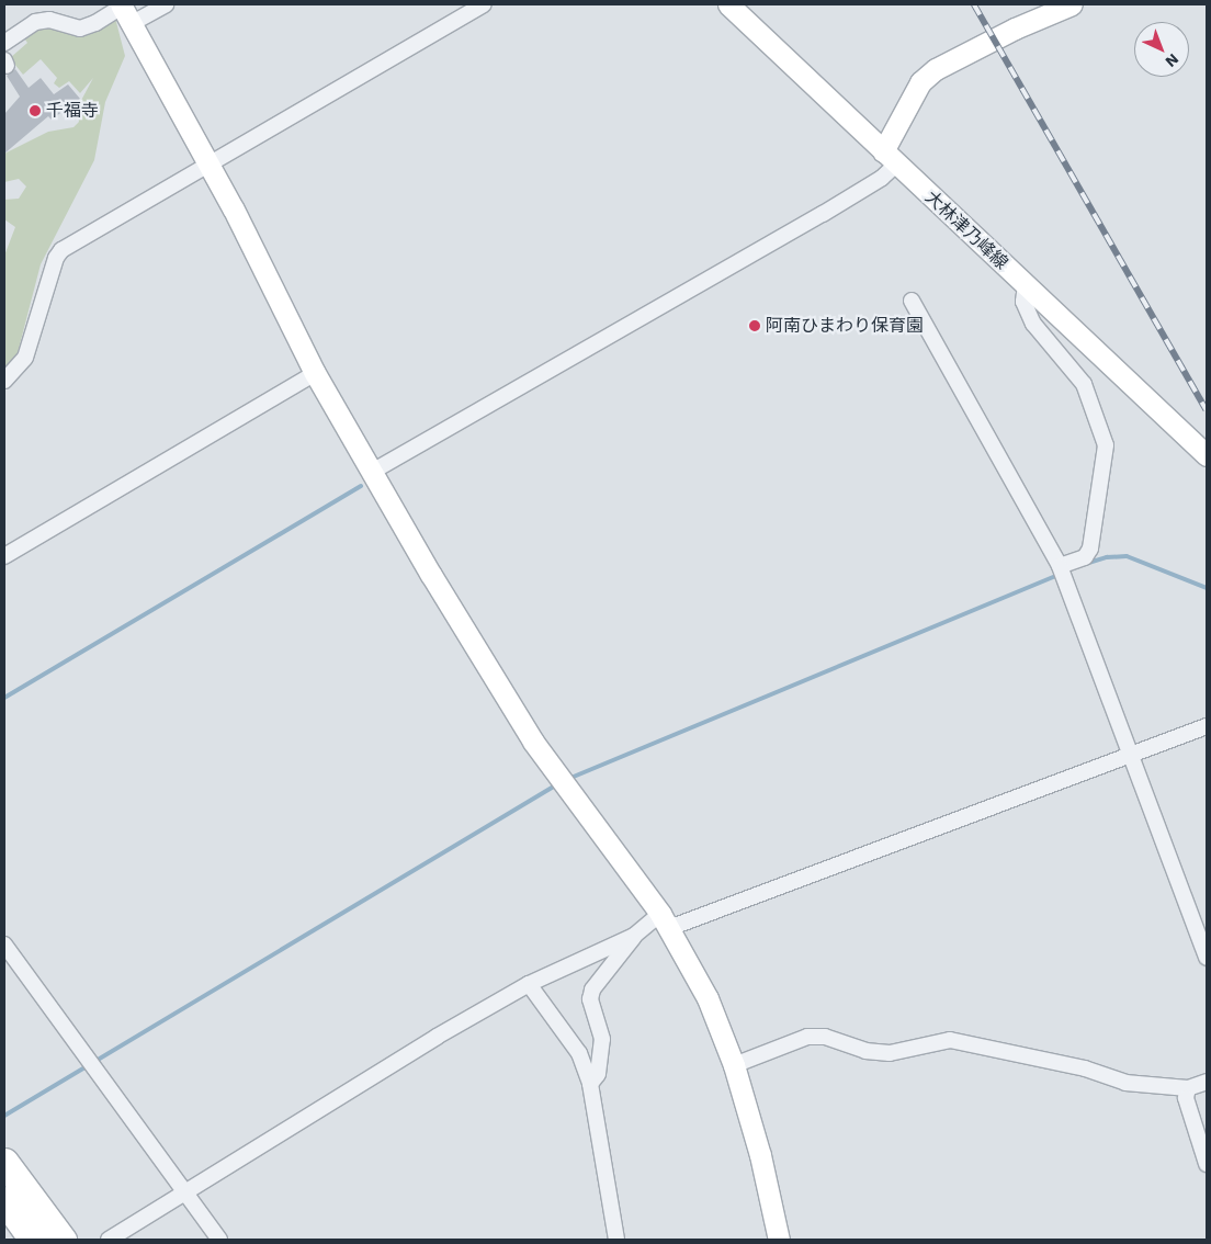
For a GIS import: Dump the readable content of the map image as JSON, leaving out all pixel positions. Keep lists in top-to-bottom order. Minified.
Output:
{"streets":{"street":["大林津乃峰線"]},"places":["千福寺","阿南ひまわり保育園"],"north":"bottom right"}
